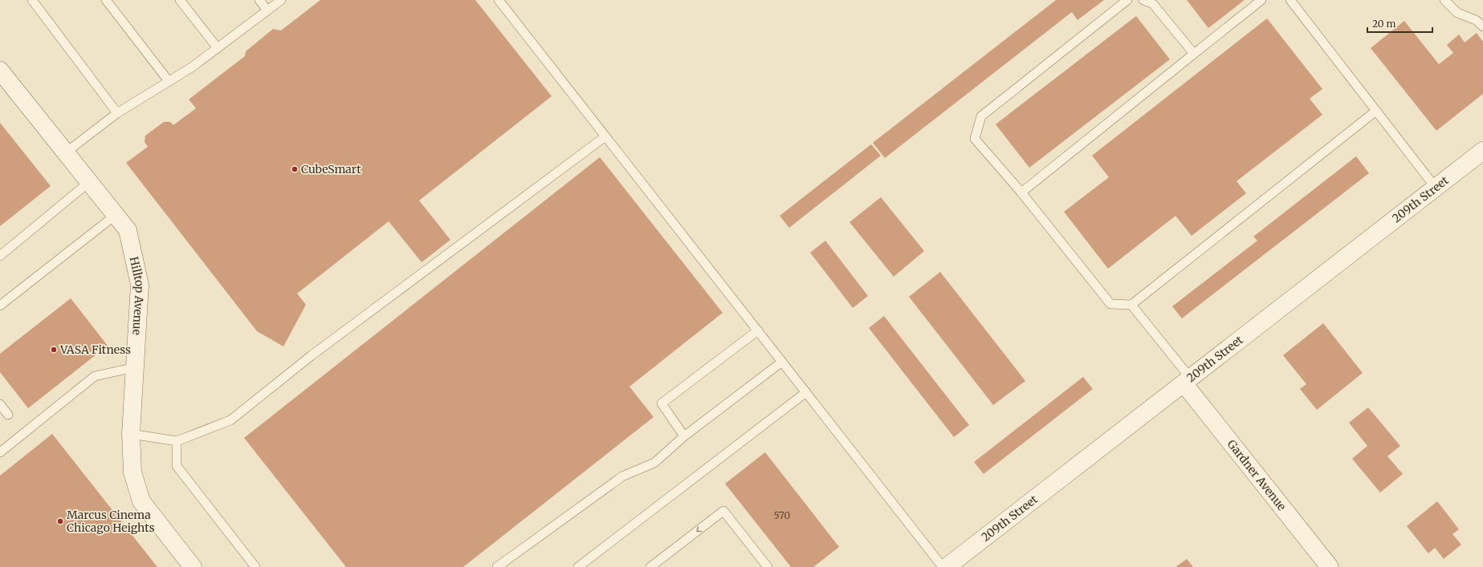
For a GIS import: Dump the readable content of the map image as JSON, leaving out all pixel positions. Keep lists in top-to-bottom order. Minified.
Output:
{"streets":{"street":["209th Street","Hilltop Avenue","Gardner Avenue"]},"crossings":[["209th Street","Gardner Avenue"]],"places":["CubeSmart","VASA Fitness","Marcus Cinema Chicago Heights"],"house_numbers":["570"],"scale_bar":"20 m"}
